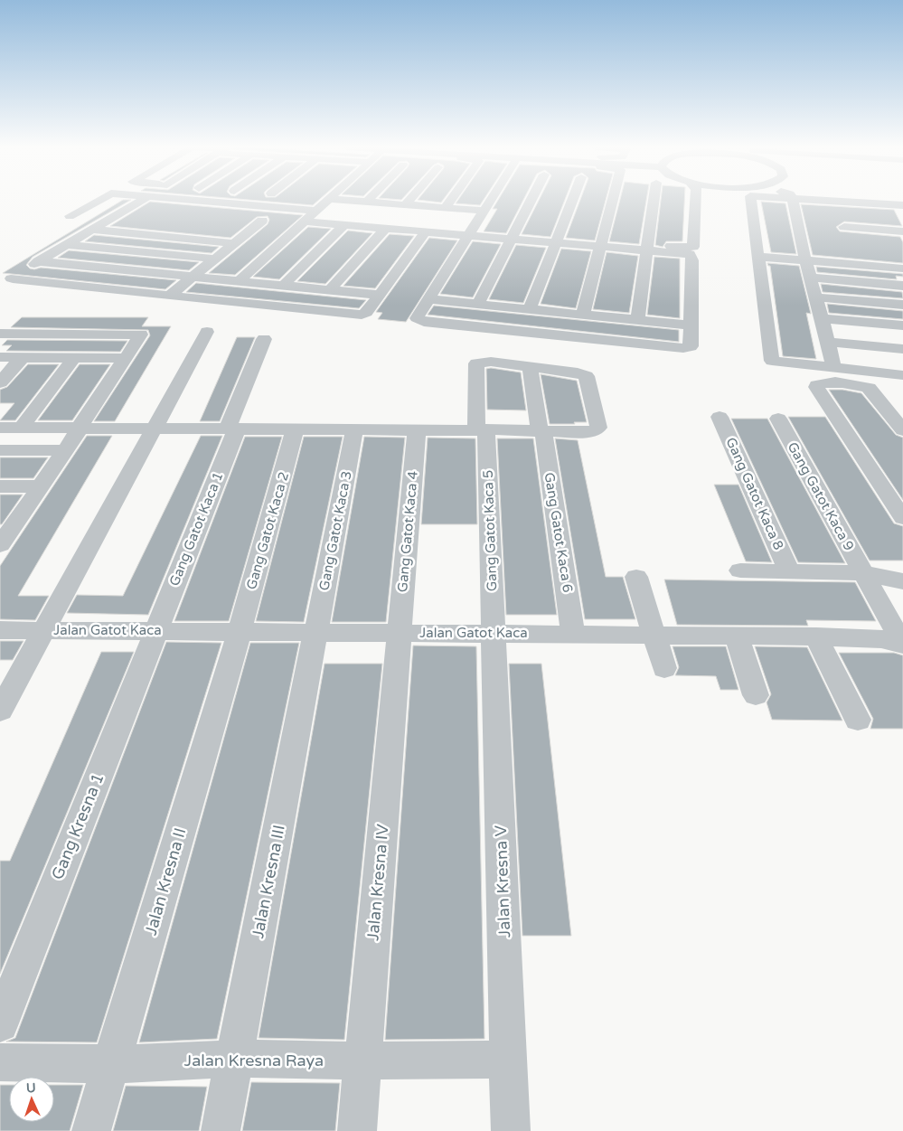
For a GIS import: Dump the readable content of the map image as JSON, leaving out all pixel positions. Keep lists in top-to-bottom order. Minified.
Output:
{"streets":{"street":["Gang Gatot Kaca 8","Gang Gatot Kaca 9","Gang Gatot Kaca 1","Gang Gatot Kaca 2","Gang Gatot Kaca 3","Gang Gatot Kaca 5","Gang Gatot Kaca 4","Gang Gatot Kaca 6","Jalan Gatot Kaca","Gang Kresna 1","Jalan Kresna II","Jalan Kresna III","Jalan Kresna V","Jalan Kresna IV","Jalan Kresna Raya"]},"crossings":[["Gang Gatot Kaca 9","Jalan Gatot Kaca"],["Gang Gatot Kaca 1","Jalan Gatot Kaca"],["Gang Gatot Kaca 1","Gang Kresna 1"],["Gang Gatot Kaca 2","Jalan Gatot Kaca"],["Gang Gatot Kaca 2","Jalan Kresna II"],["Gang Gatot Kaca 3","Jalan Gatot Kaca"],["Gang Gatot Kaca 3","Jalan Kresna III"],["Gang Gatot Kaca 5","Gang Gatot Kaca 6"],["Gang Gatot Kaca 5","Jalan Gatot Kaca"],["Gang Gatot Kaca 5","Jalan Kresna V"],["Gang Gatot Kaca 4","Jalan Gatot Kaca"],["Gang Gatot Kaca 4","Jalan Kresna IV"],["Gang Gatot Kaca 6","Jalan Gatot Kaca"],["Jalan Gatot Kaca","Gang Kresna 1"],["Jalan Gatot Kaca","Jalan Kresna II"],["Jalan Gatot Kaca","Jalan Kresna III"],["Jalan Gatot Kaca","Jalan Kresna V"],["Jalan Gatot Kaca","Jalan Kresna IV"],["Jalan Kresna II","Jalan Kresna Raya"],["Jalan Kresna III","Jalan Kresna Raya"],["Jalan Kresna V","Jalan Kresna Raya"],["Jalan Kresna IV","Jalan Kresna Raya"]],"north":"top"}
